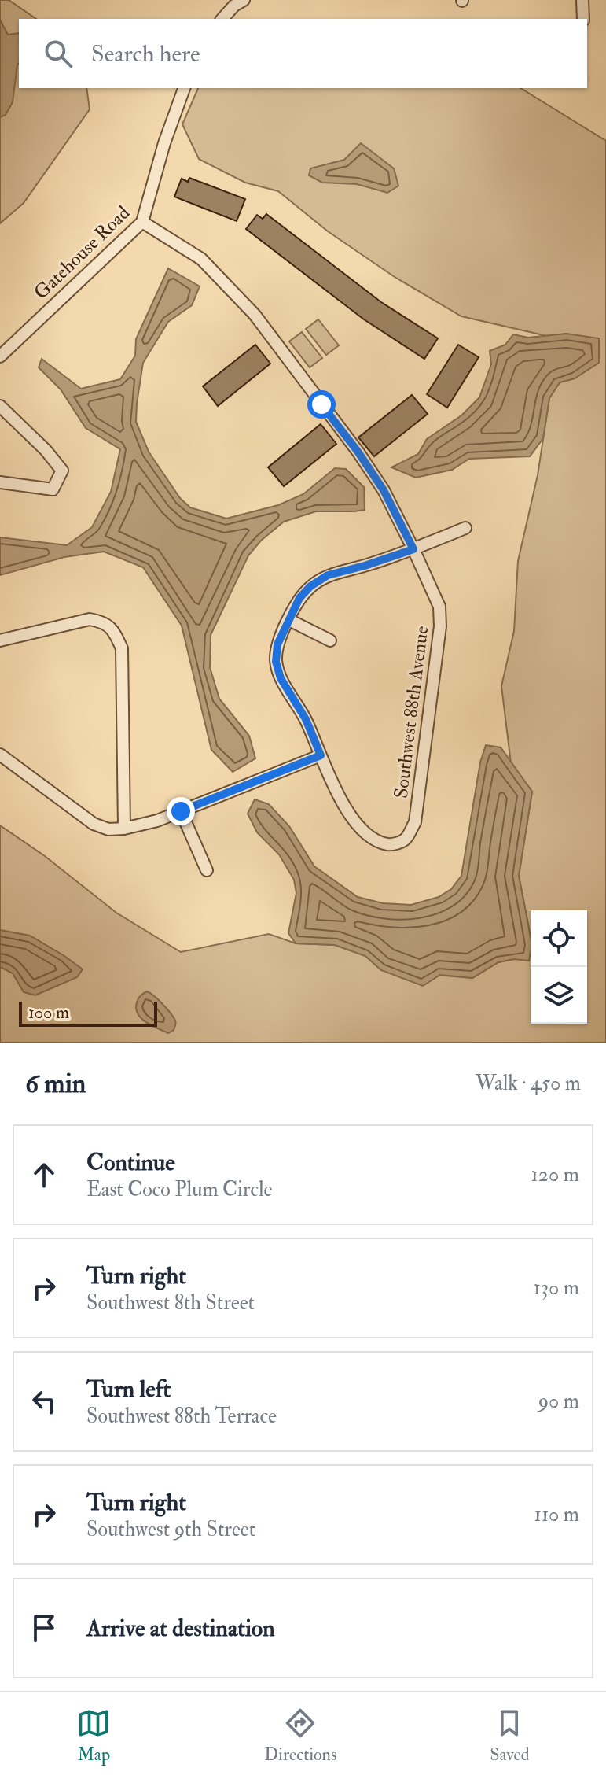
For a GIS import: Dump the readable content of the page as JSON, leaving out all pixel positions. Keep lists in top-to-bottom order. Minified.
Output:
{"streets":{"street":["Gatehouse Road","Southwest 88th Avenue"]},"crossings":[["Gatehouse Road","Southwest 88th Avenue"]],"scale_bar":"100 m","page":{"search":"Search here","scale":"100 m","heading":["6 min","Walk · 450 m"],"list":[["Continue","East Coco Plum Circle","120 m"],["Turn right","Southwest 8th Street","130 m"],["Turn left","Southwest 88th Terrace","90 m"],["Turn right","Southwest 9th Street","110 m"],"Arrive at destination"],"nav":["Map","Directions","Saved"]}}
